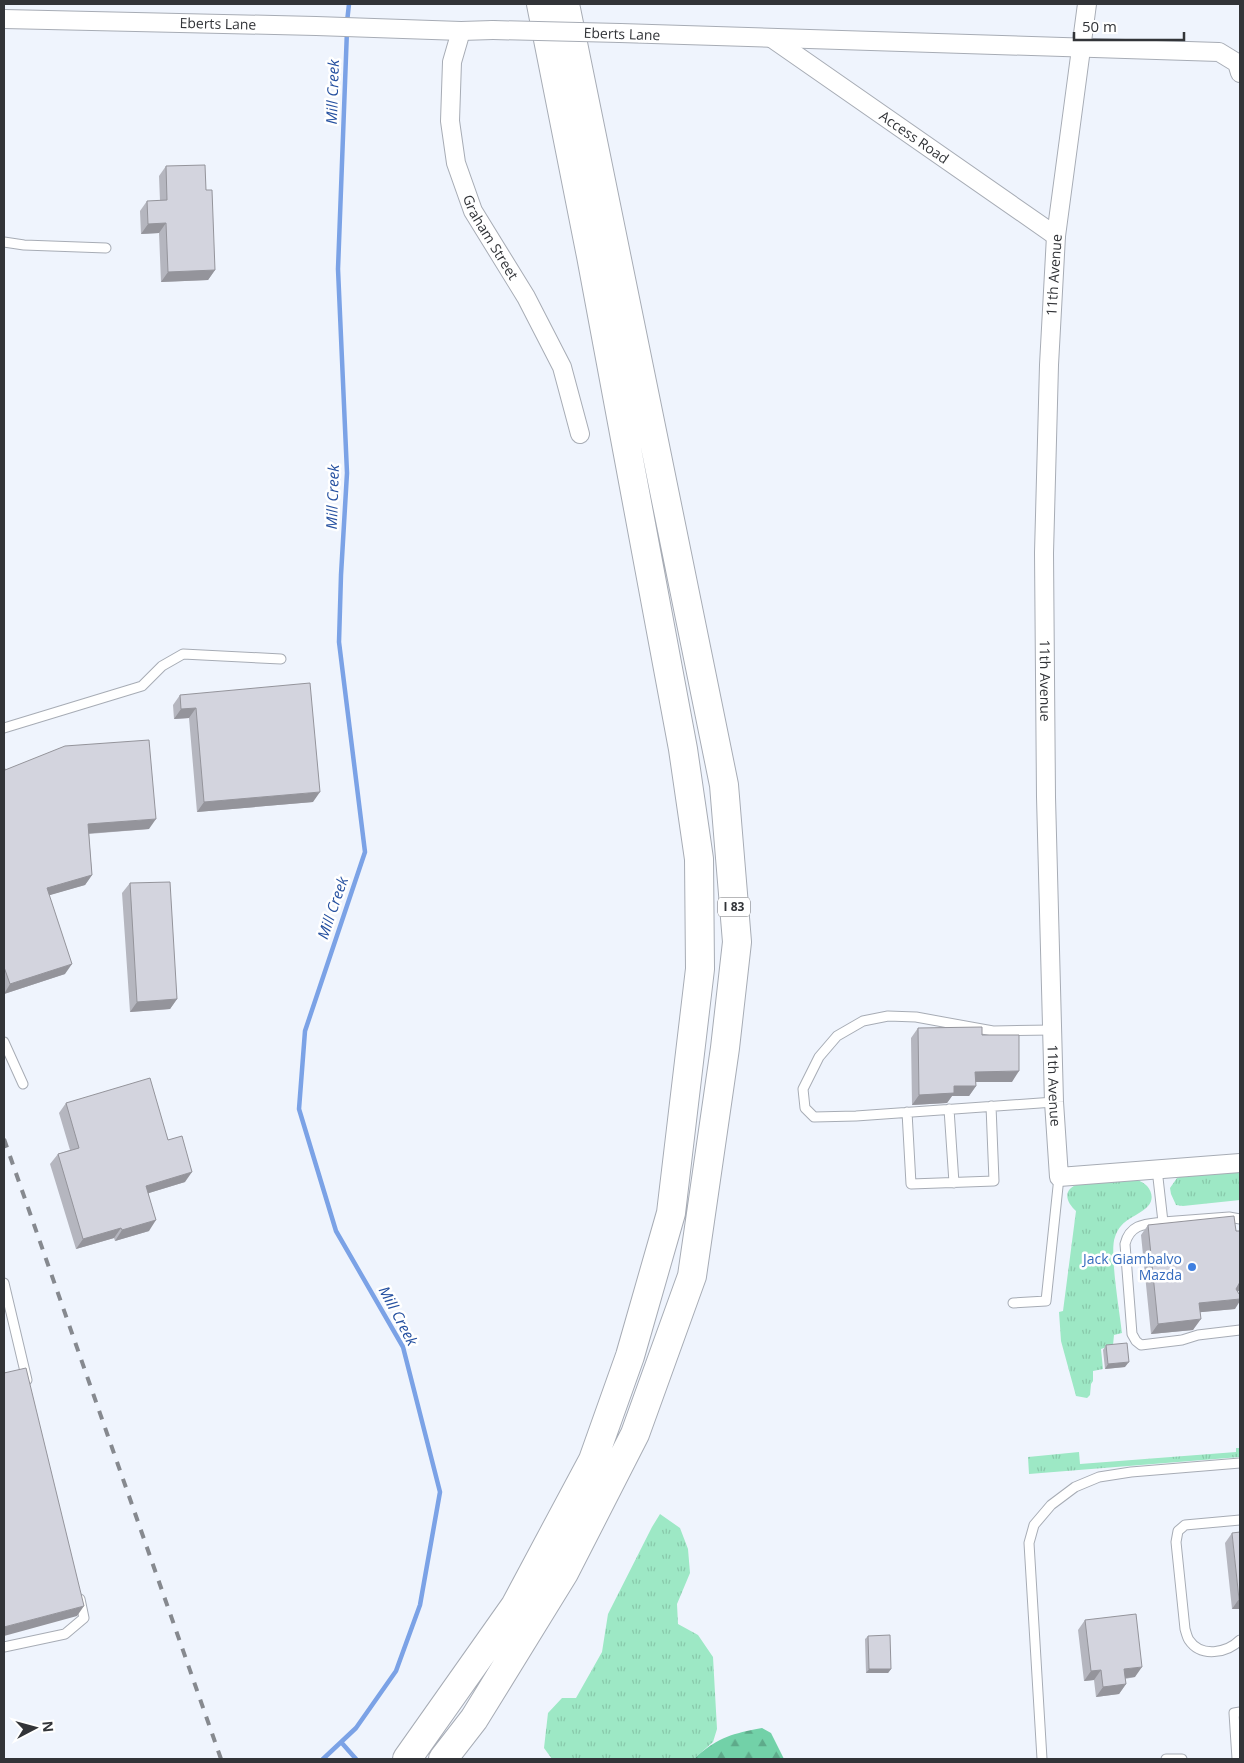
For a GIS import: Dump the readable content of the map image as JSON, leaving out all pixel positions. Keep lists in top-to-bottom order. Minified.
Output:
{"streets":{"highway":["I 83"],"street":["Eberts Lane","Access Road","Graham Street","11th Avenue"]},"crossings":[["Eberts Lane","Access Road"],["Eberts Lane","Graham Street"],["Eberts Lane","11th Avenue"],["Access Road","11th Avenue"]],"water":["Mill Creek"],"places":["Jack Giambalvo Mazda"],"scale_bar":"50 m","north":"right"}
